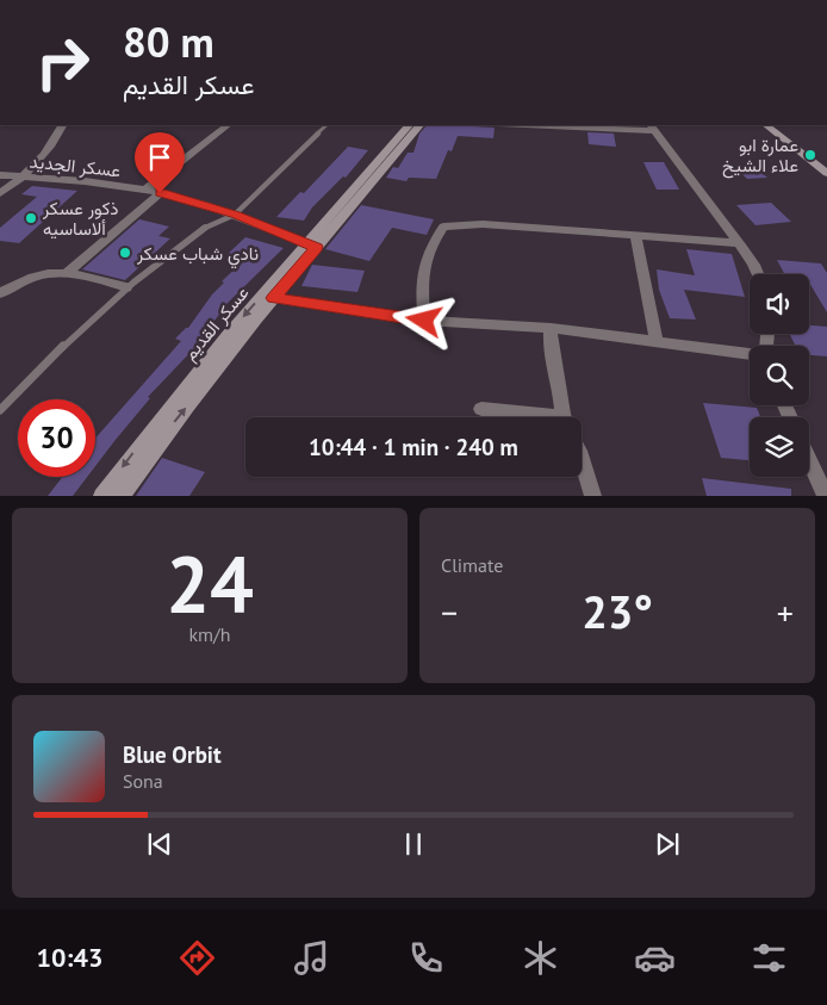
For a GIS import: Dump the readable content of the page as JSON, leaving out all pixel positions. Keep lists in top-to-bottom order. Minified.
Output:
{"streets":{"street":["عسكر الجديد","عسكر القديم"]},"crossings":[["عسكر الجديد","عسكر القديم"]],"places":["عمارة ابو علاء الشيخ","ذكور عسكر ألاساسيه","نادي شباب عسكر"],"page":{"turn":["80 m","عسكر القديم"],"limit":"30","trip":"10:44 · 1 min · 240 m","tile":[["24","km/h"],"Climate"],"heat":["−","23°","+"],"song":["Blue Orbit","Sona"],"tabs":"10:43"}}
